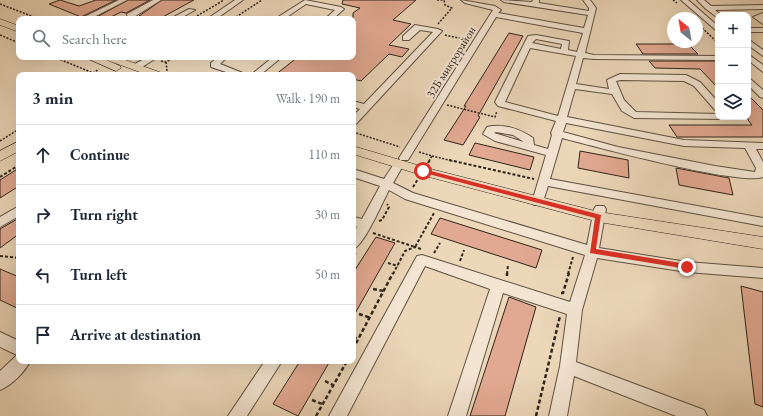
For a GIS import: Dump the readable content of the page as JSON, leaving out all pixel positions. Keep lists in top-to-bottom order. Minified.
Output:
{"streets":{"street":["32Б микрорайон"]},"north":"top left","page":{"map_buttons":["+","−"],"search":"Search here","heading":["3 min","Walk · 190 m"],"list":[["Continue","110 m"],["Turn right","30 m"],["Turn left","50 m"],"Arrive at destination"]}}
